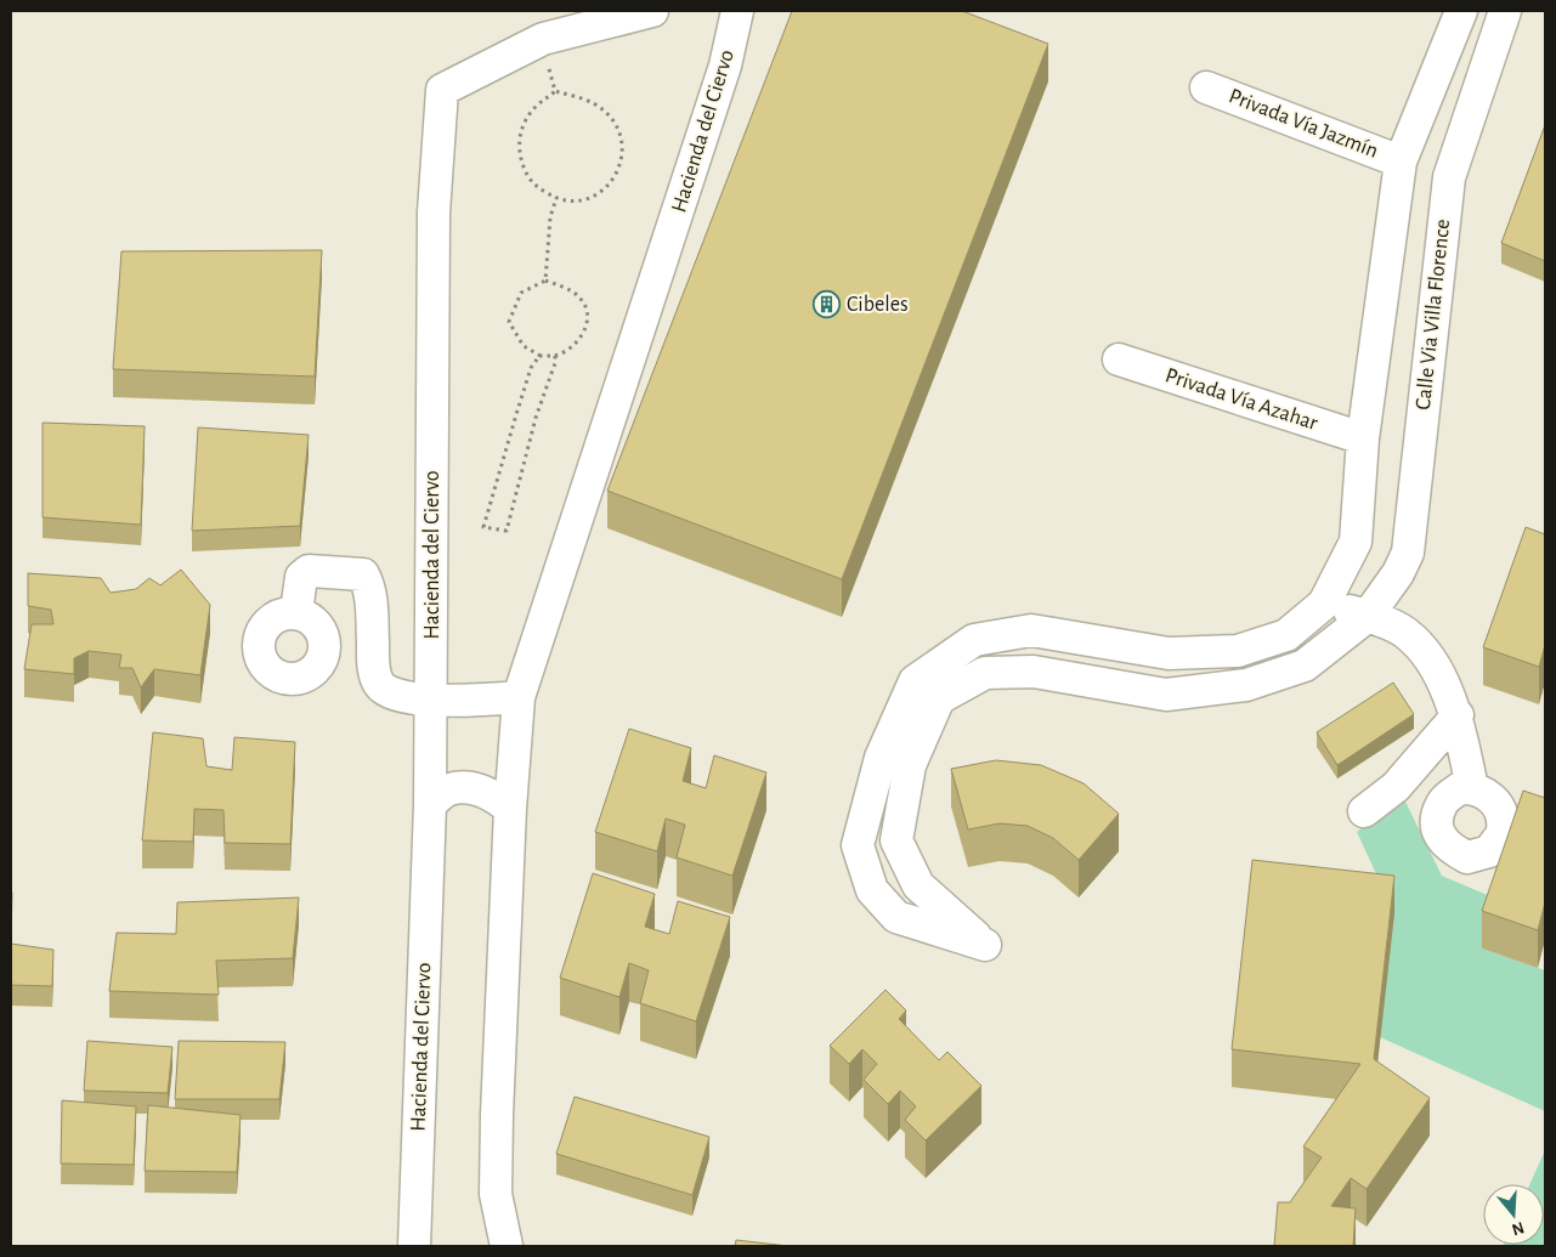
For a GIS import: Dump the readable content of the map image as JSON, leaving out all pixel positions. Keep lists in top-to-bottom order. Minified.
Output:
{"streets":{"street":["Privada Vía Jazmín","Hacienda del Ciervo","Calle Via Villa Florence","Privada Vía Azahar"]},"crossings":[["Privada Vía Jazmín","Calle Via Villa Florence"],["Calle Via Villa Florence","Privada Vía Azahar"]],"places":{"building":["Cibeles"]},"north":"bottom"}
